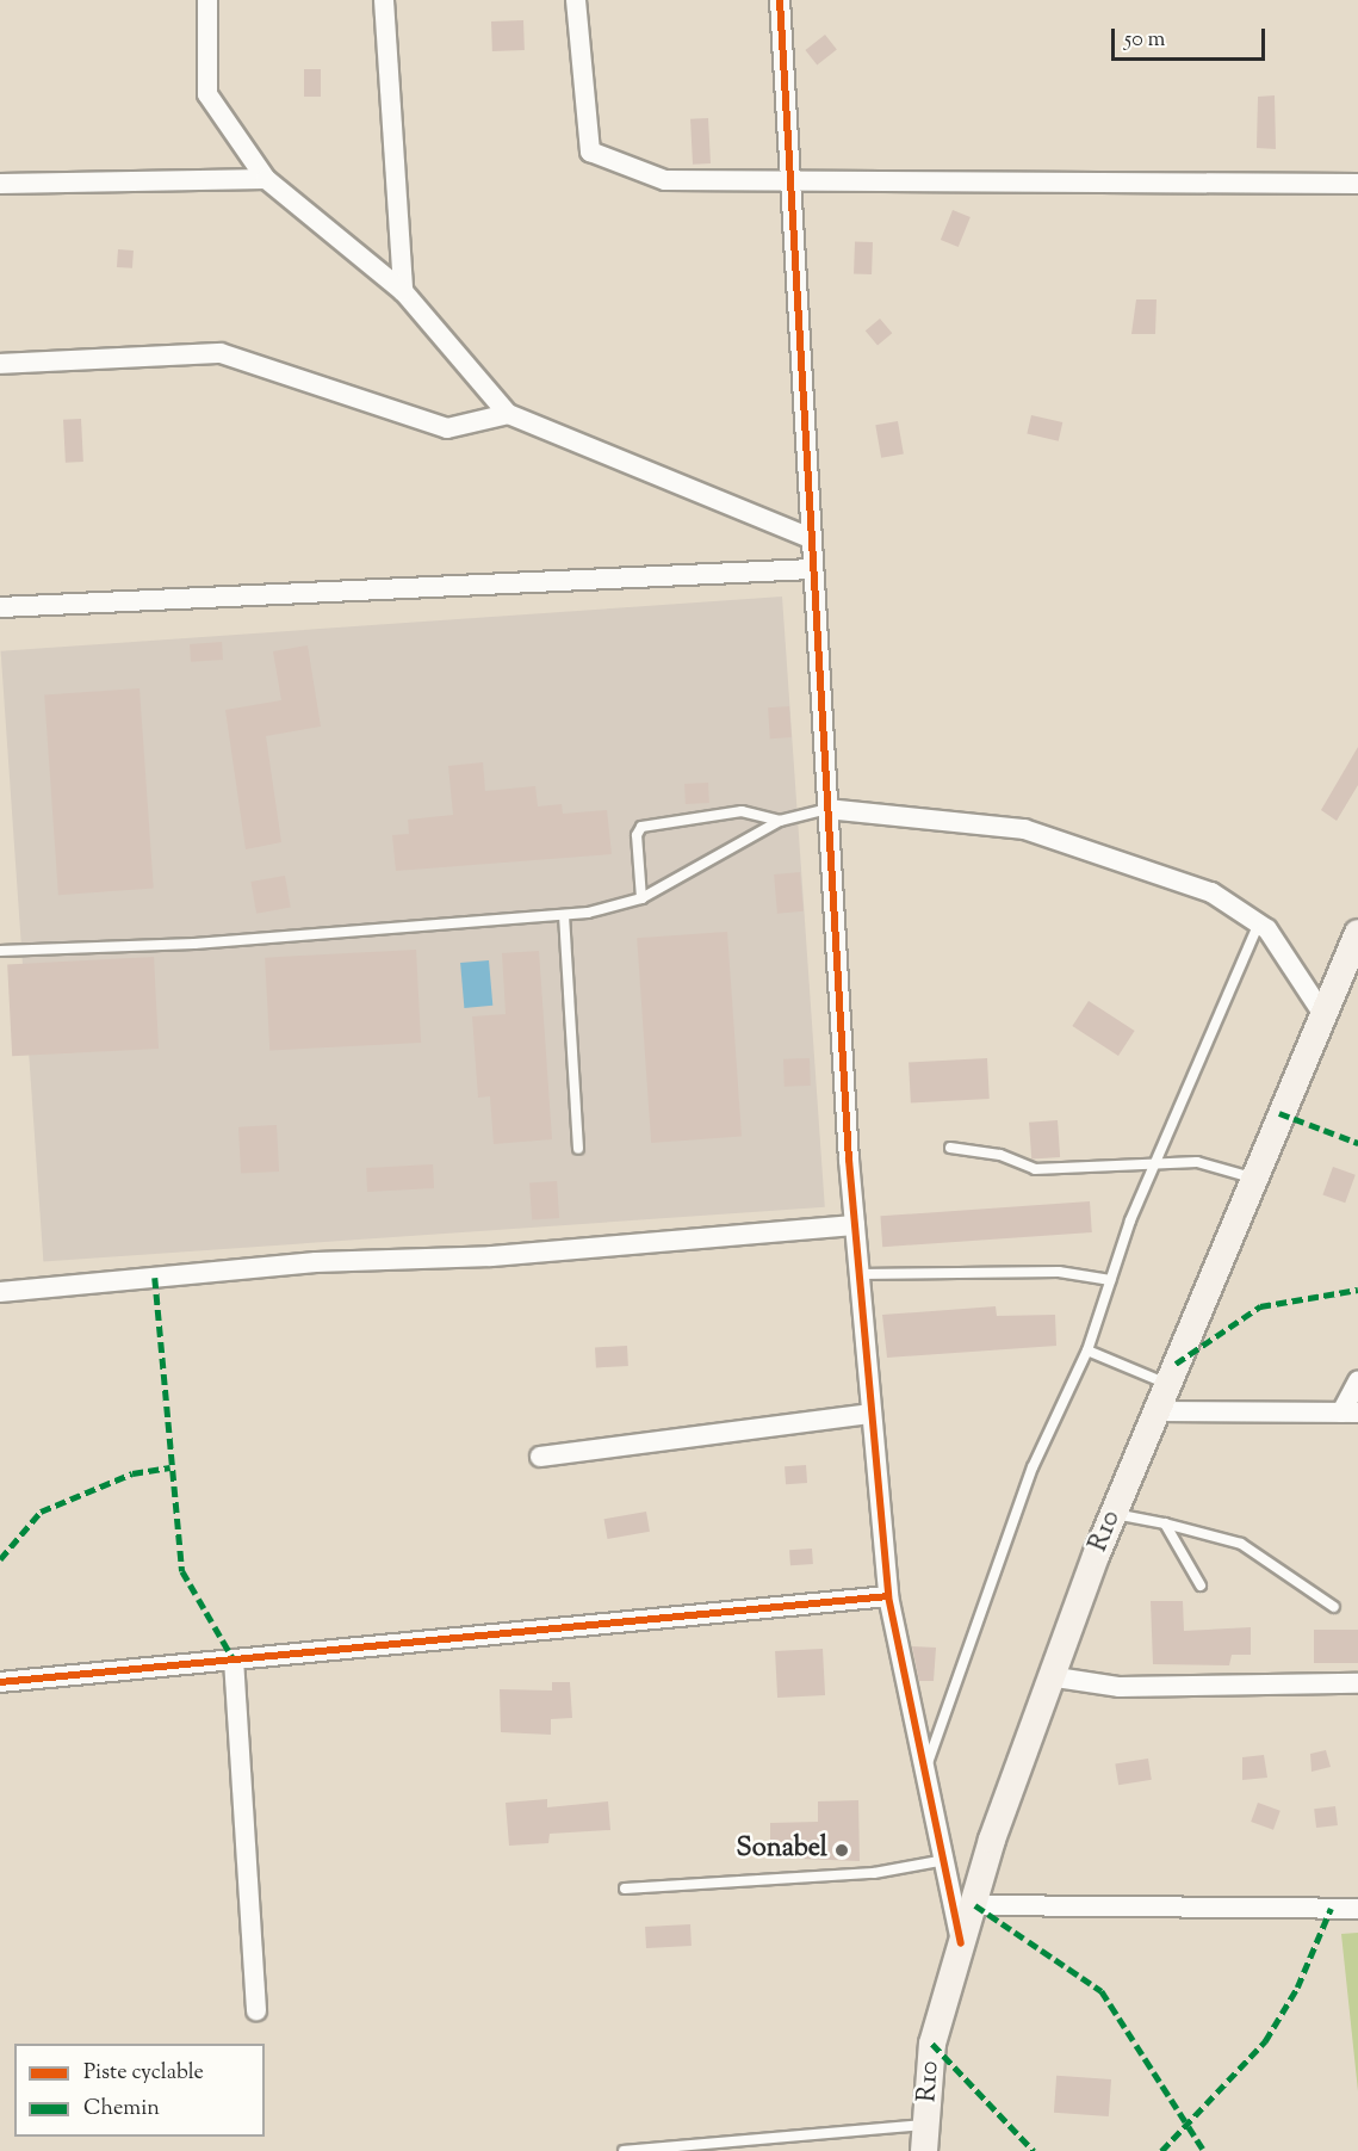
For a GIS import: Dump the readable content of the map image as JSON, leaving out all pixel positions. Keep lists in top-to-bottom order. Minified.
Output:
{"streets":{"main road":["R10"]},"places":["Sonabel"],"legend":["Piste cyclable","Chemin"],"scale_bar":"50 m"}
